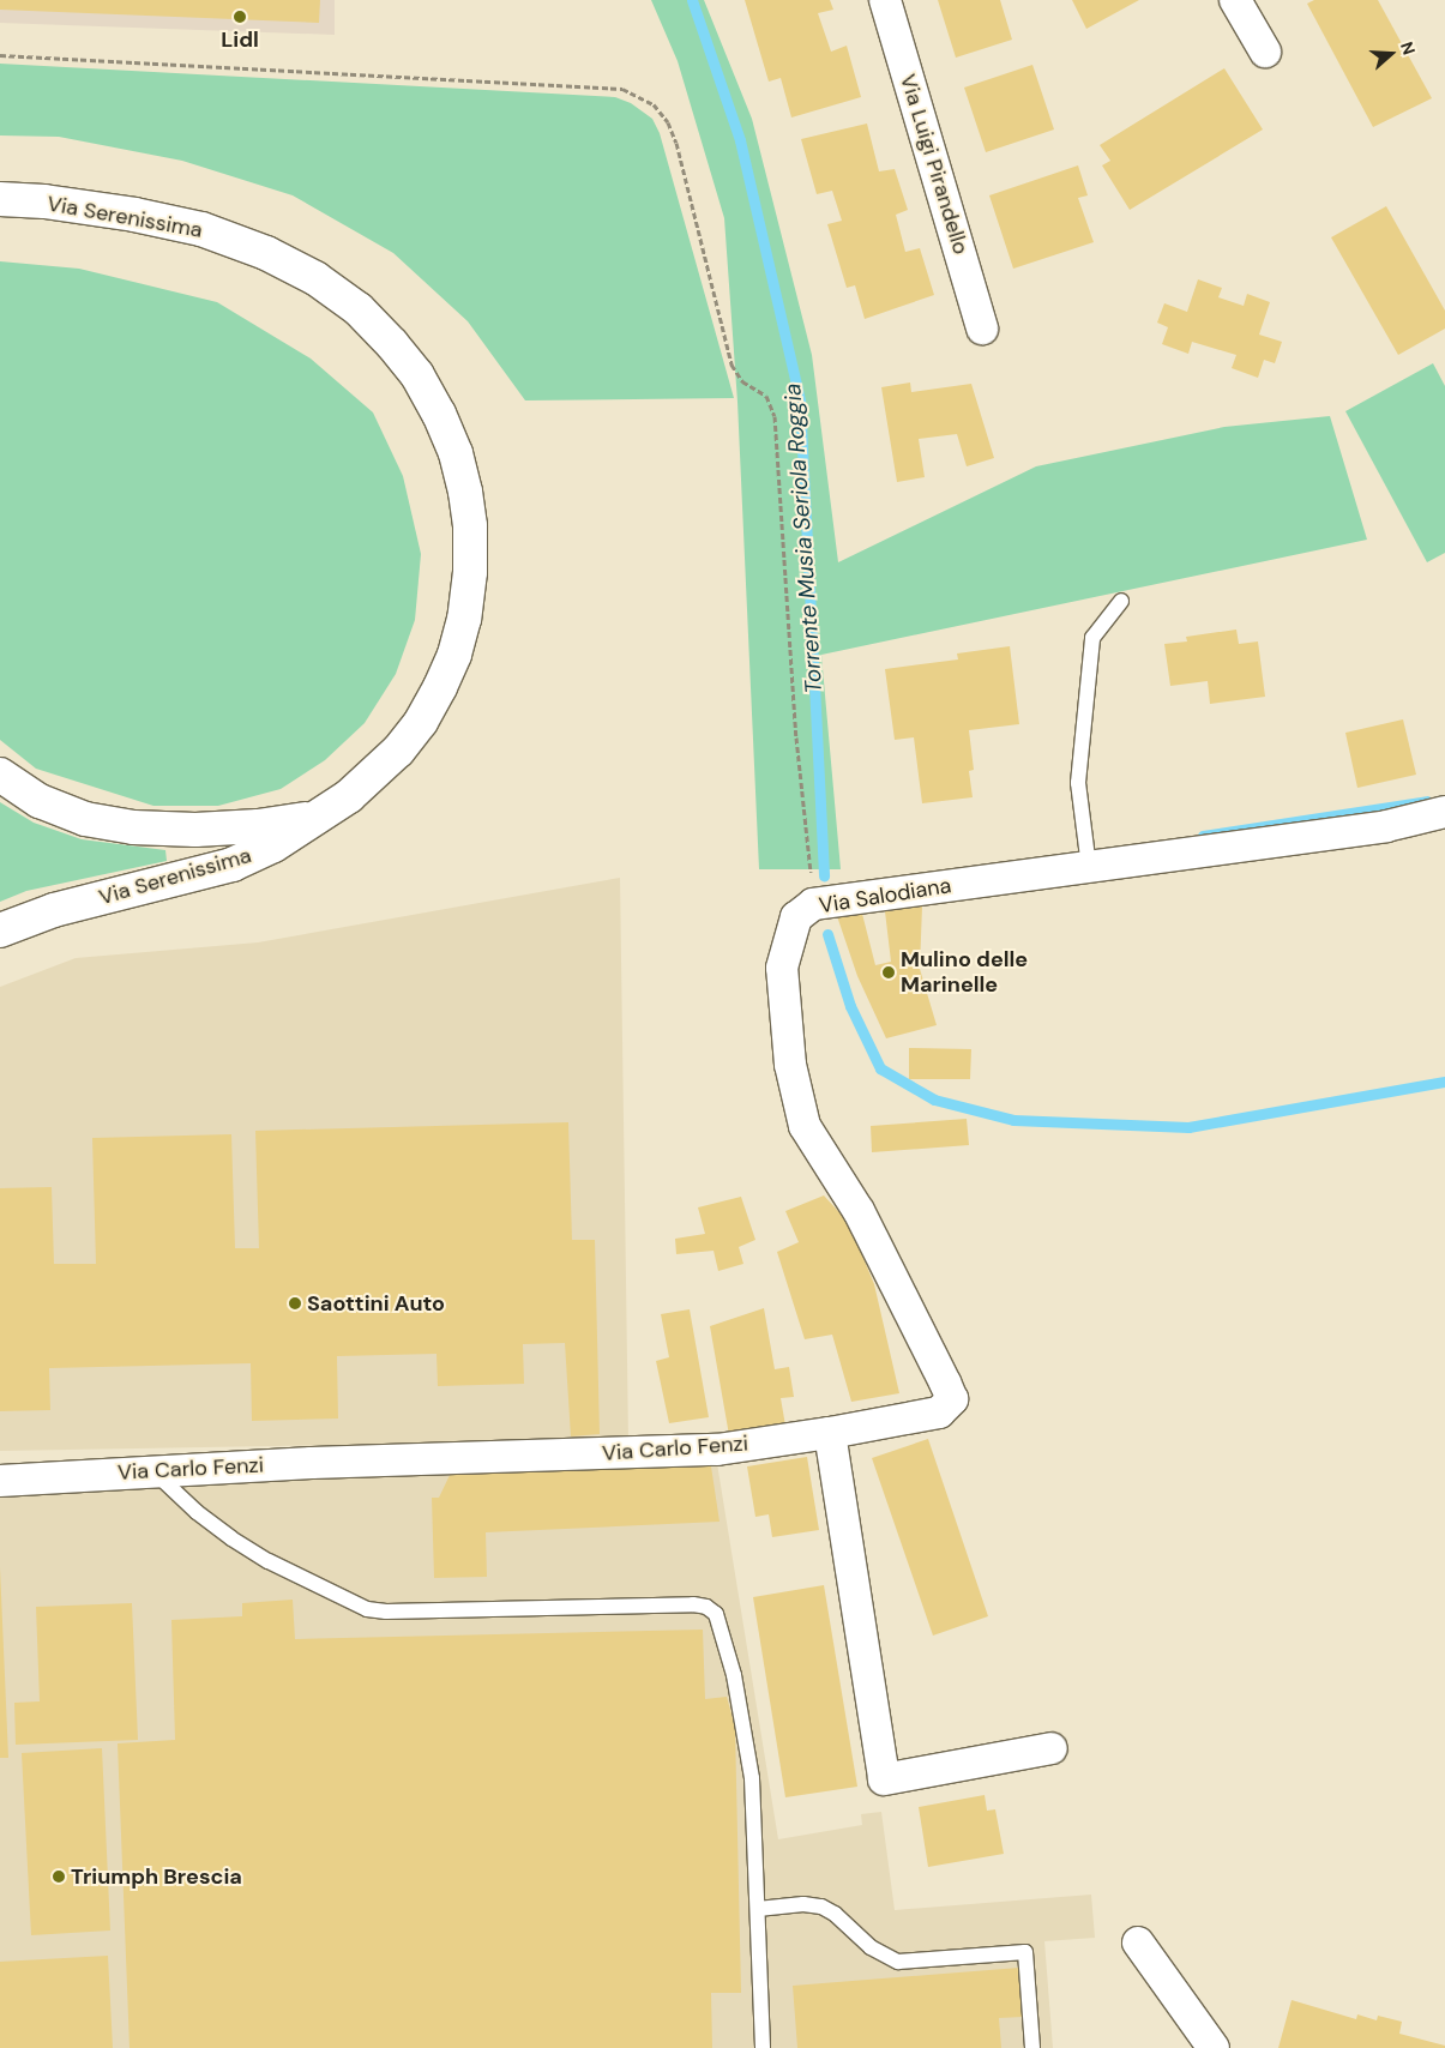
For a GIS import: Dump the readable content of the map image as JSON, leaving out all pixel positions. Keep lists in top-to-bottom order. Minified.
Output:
{"streets":{"main road":["Via Serenissima"],"street":["Via Luigi Pirandello","Via Salodiana","Via Carlo Fenzi"]},"crossings":[["Via Salodiana","Via Carlo Fenzi"]],"water":["Torrente Musia Seriola Roggia"],"places":["Lidl","Mulino delle Marinelle","Saottini Auto","Triumph Brescia"],"north":"right"}
